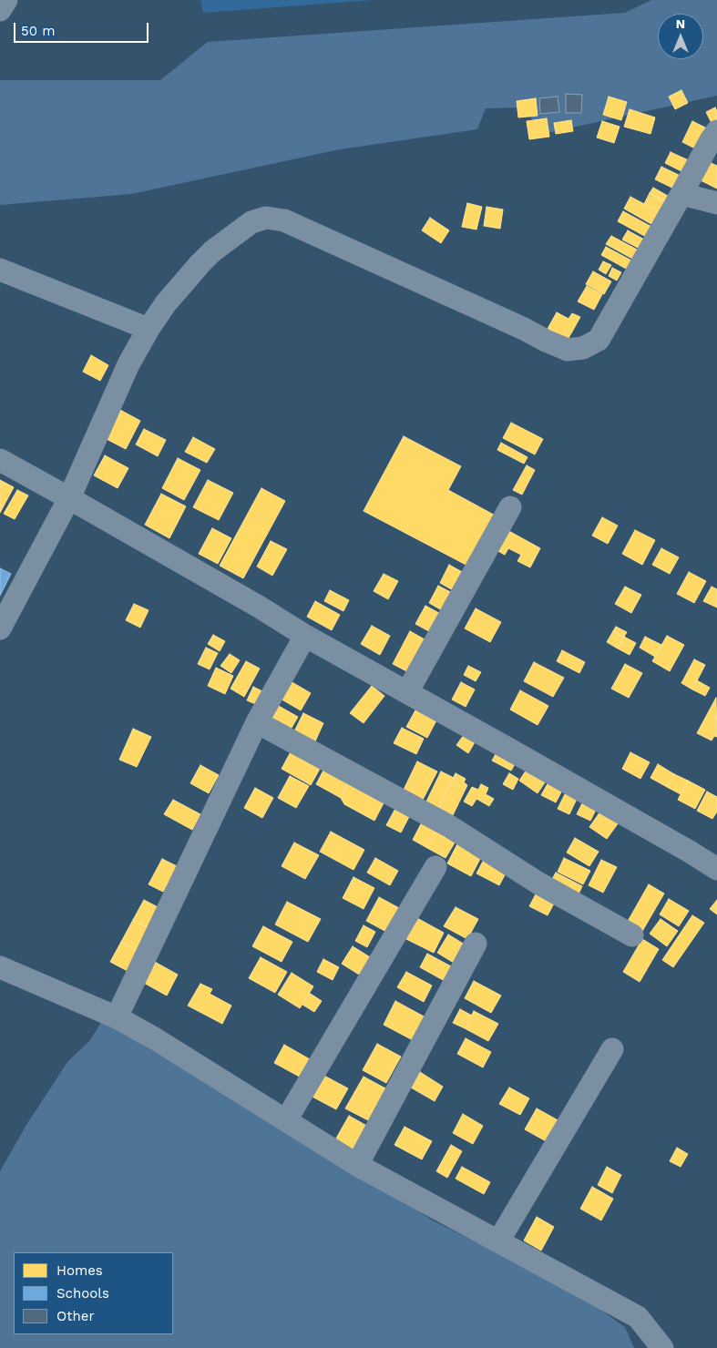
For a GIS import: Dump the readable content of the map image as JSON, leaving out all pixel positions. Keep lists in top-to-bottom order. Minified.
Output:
{"legend":["Homes","Schools","Other"],"scale_bar":"50 m","north":"top"}
